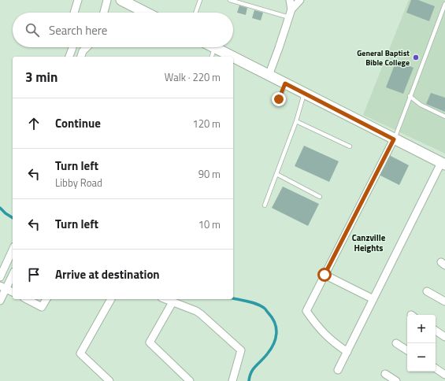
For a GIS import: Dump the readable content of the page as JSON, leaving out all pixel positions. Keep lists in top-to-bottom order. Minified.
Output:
{"districts":["Canzville Heights"],"places":["General Baptist Bible College"],"page":{"search":"Search here","heading":["3 min","Walk · 220 m"],"list":[["Continue","120 m"],["Turn left","Libby Road","90 m"],["Turn left","10 m"],"Arrive at destination"],"map_buttons":["+","−"]}}
